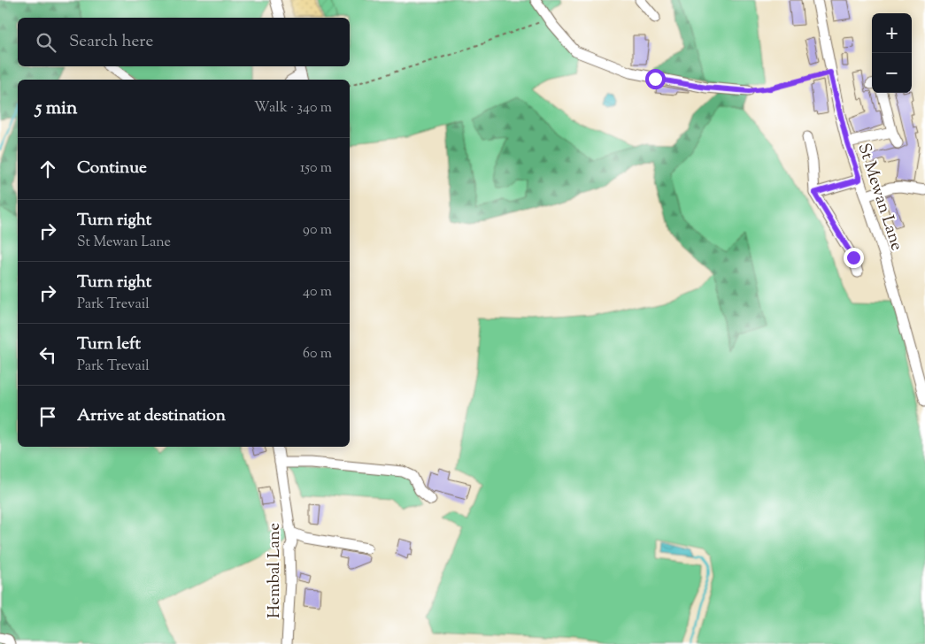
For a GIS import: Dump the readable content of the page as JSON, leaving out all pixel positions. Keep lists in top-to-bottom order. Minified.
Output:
{"streets":{"street":["St Mewan Lane","Hembal Lane"]},"page":{"map_buttons":["+","−"],"search":"Search here","heading":["5 min","Walk · 340 m"],"list":[["Continue","150 m"],["Turn right","St Mewan Lane","90 m"],["Turn right","Park Trevail","40 m"],["Turn left","Park Trevail","60 m"],"Arrive at destination"]}}
